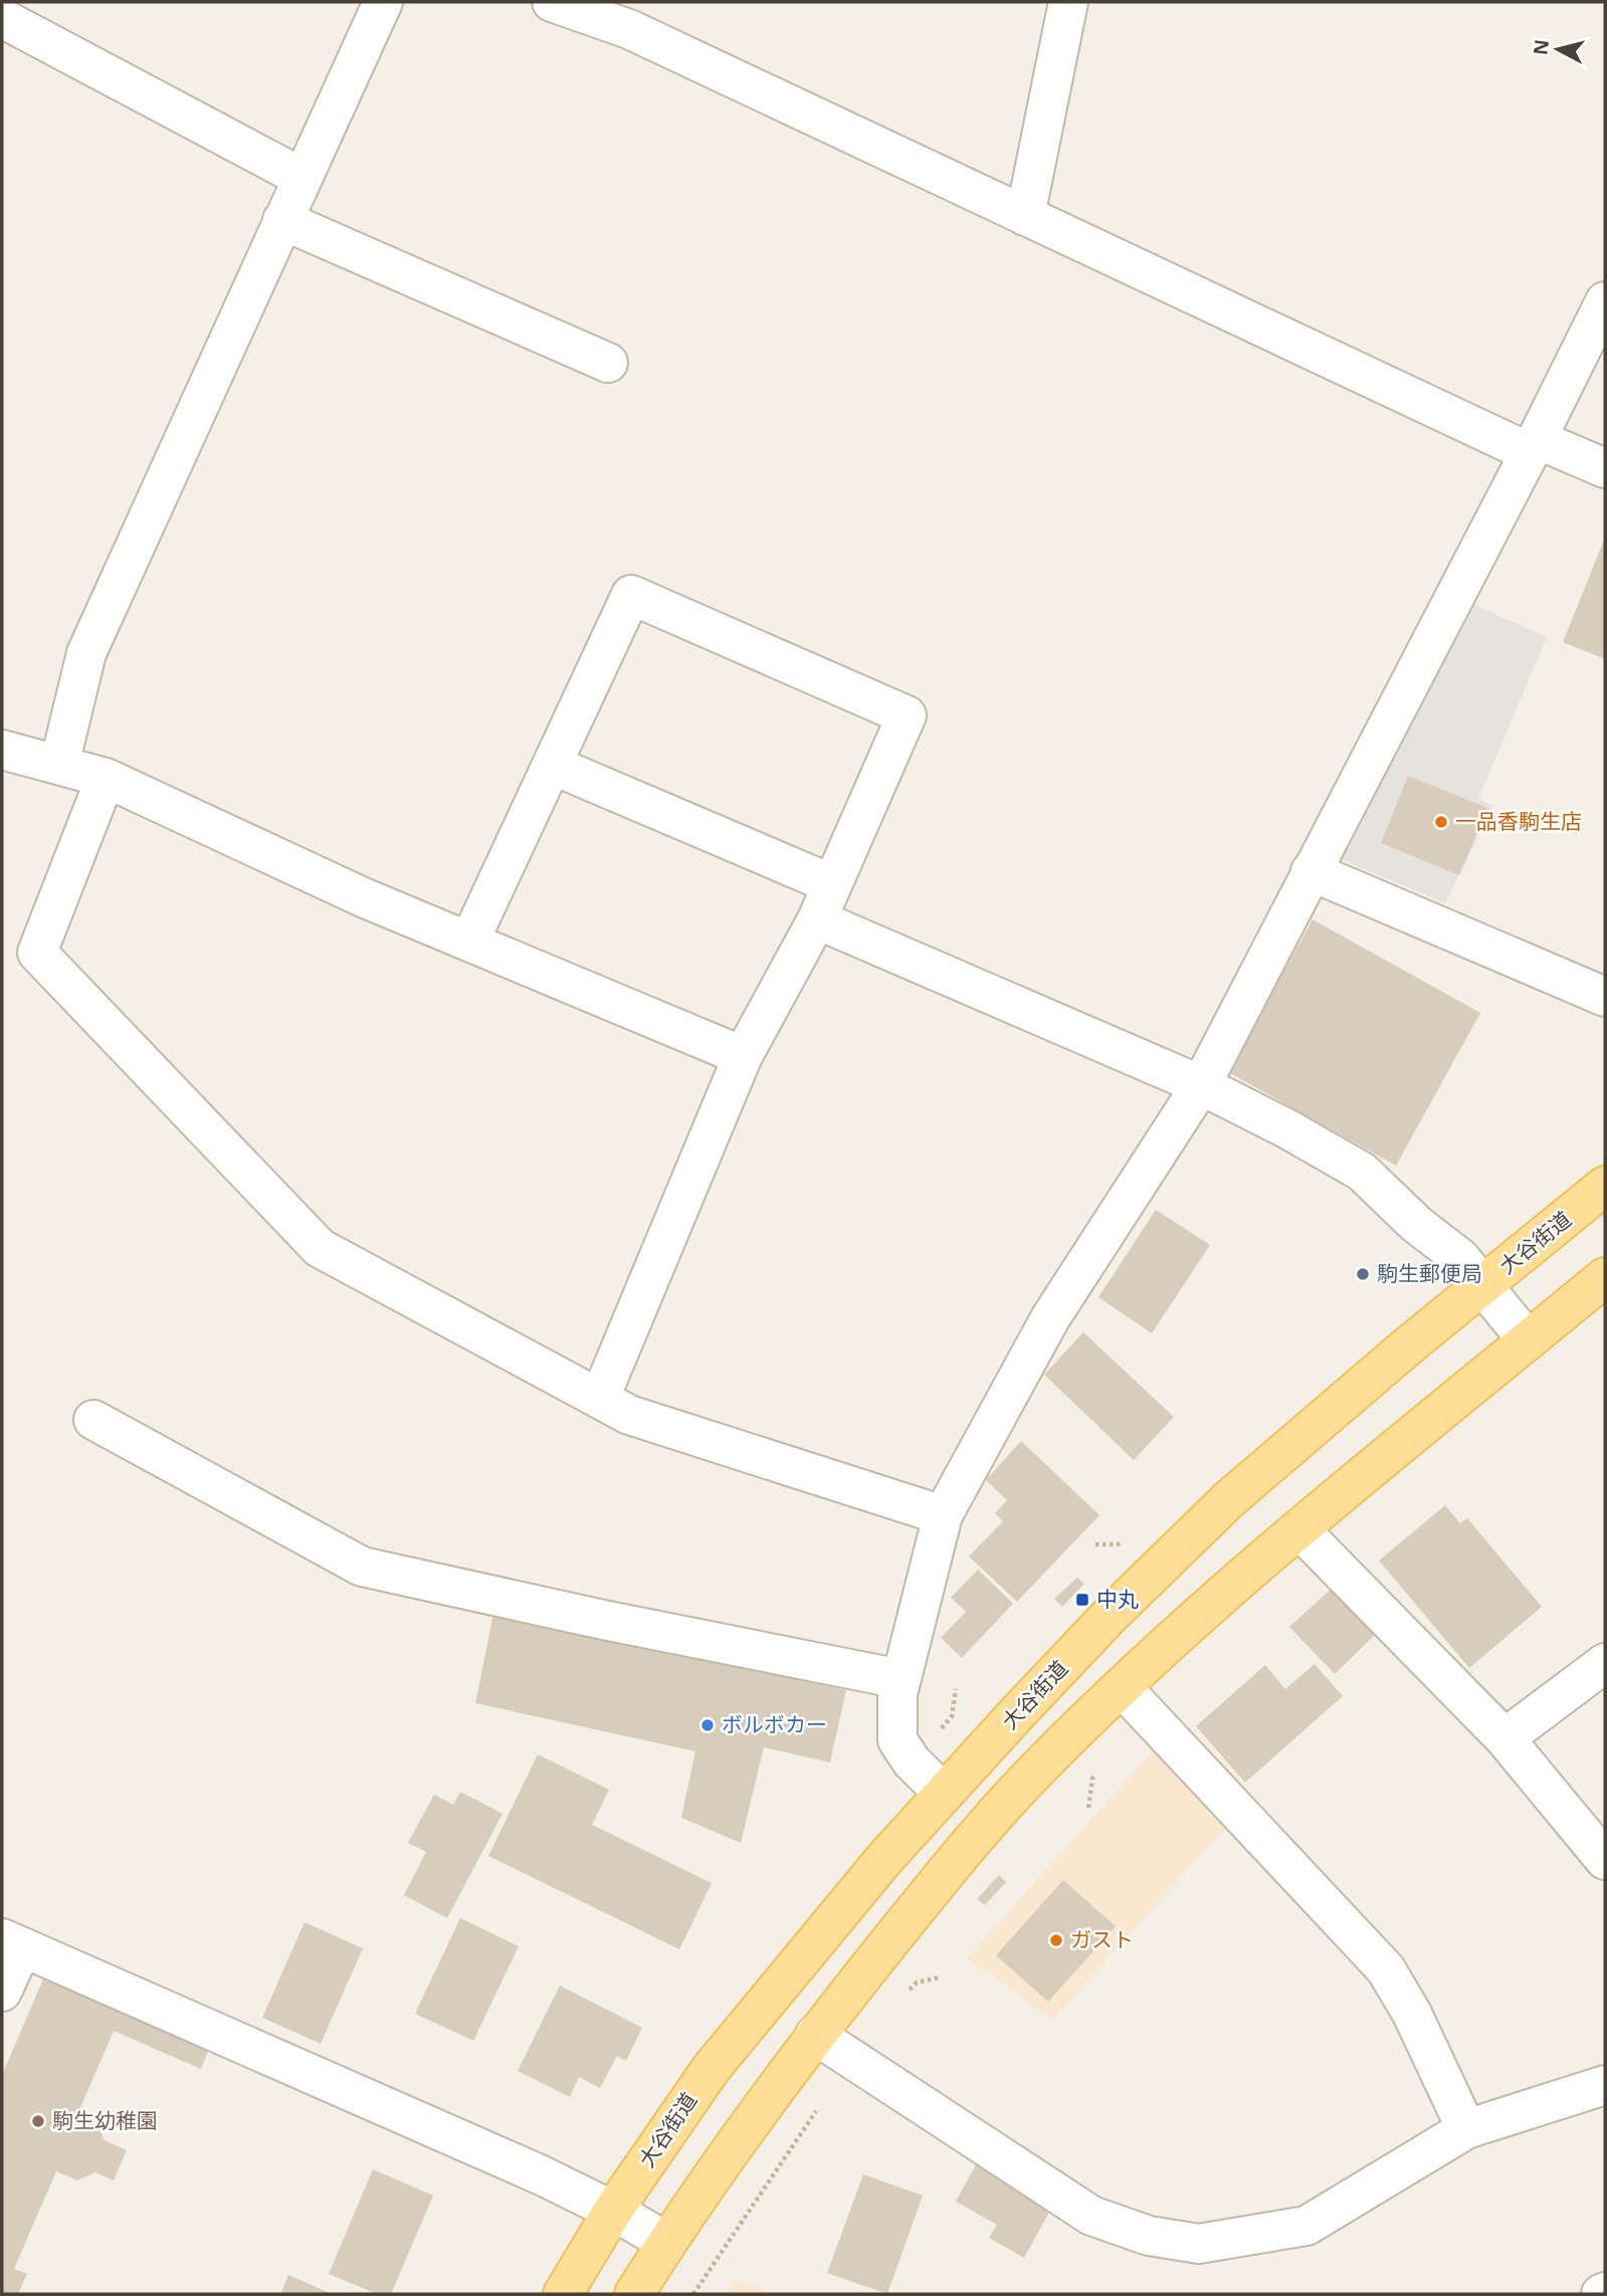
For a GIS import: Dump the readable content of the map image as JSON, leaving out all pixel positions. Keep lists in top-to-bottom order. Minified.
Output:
{"streets":{"main road":["大谷街道"]},"places":{"other":["一品香駒生店","駒生郵便局","ボルボカー","ガスト","駒生幼稚園"],"transit":["中丸"]},"north":"left"}
